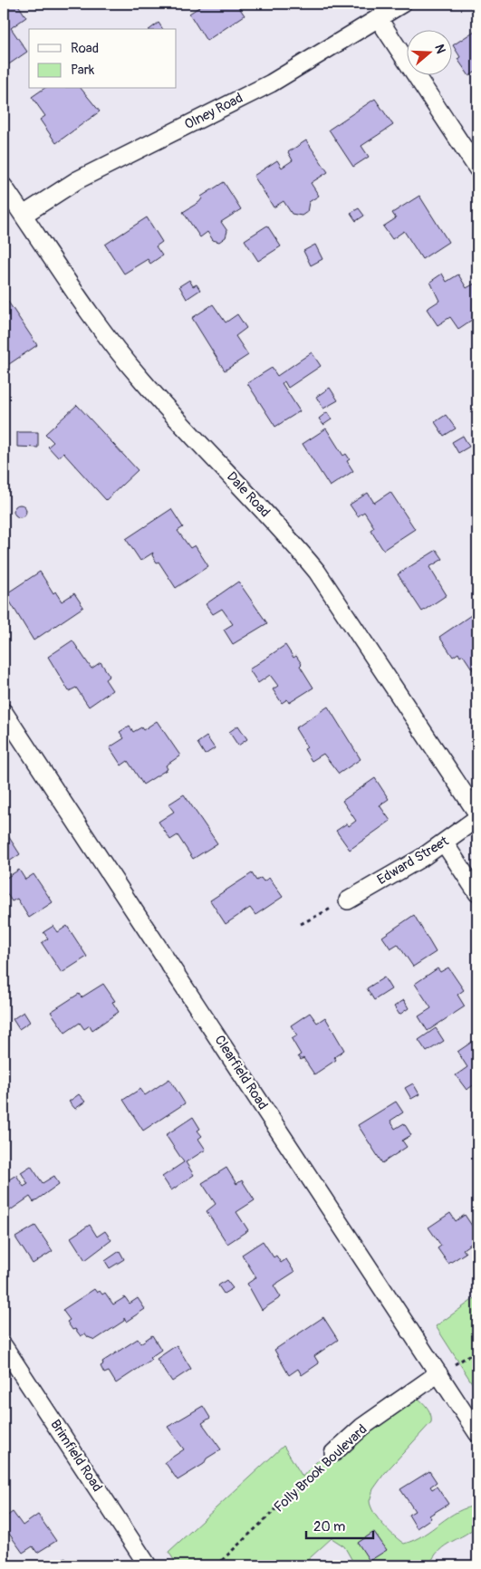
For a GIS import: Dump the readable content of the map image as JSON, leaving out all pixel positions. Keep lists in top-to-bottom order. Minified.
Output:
{"streets":{"street":["Olney Road","Dale Road","Edward Street","Clearfield Road","Brimfield Road","Folly Brook Boulevard"]},"crossings":[["Olney Road","Dale Road"],["Clearfield Road","Folly Brook Boulevard"]],"legend":["Road","Park"],"scale_bar":"20 m","north":"right"}
